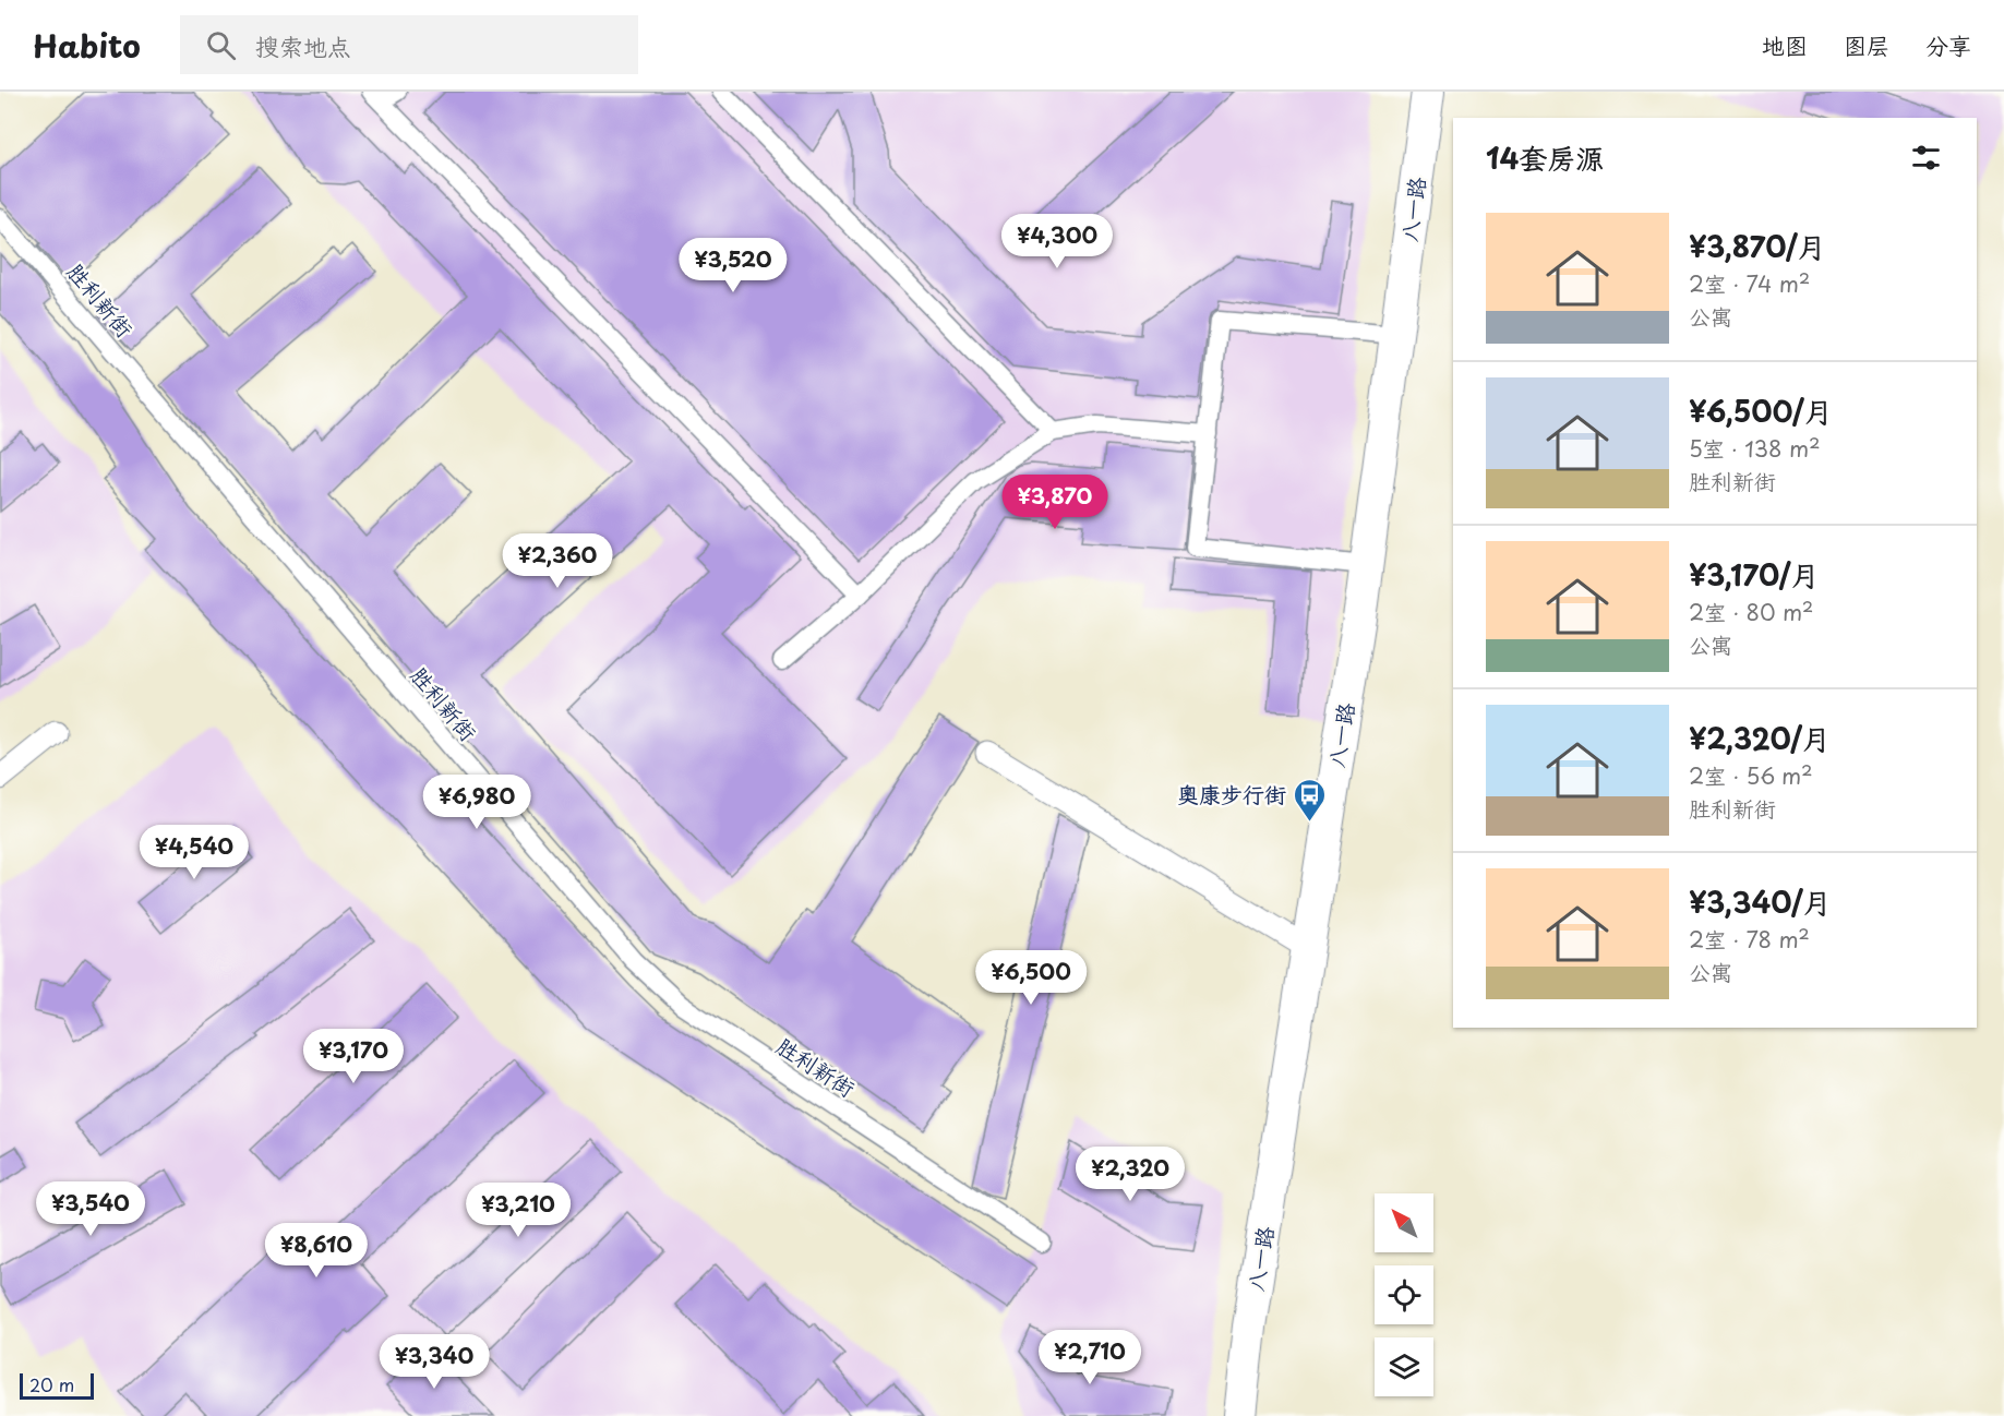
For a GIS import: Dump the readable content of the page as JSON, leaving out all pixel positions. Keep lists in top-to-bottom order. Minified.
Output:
{"streets":{"main road":["八一路"],"street":["胜利新街"]},"places":{"bus stop":["奥康步行街"]},"scale_bar":"20 m","north":"top left","page":{"header":"Habito","search":"搜索地点","nav":["地图","图层","分享"],"heading":"14套房源","list":[{"name":"¥3,870/月","note":"2室 · 74 m² · 公寓"},{"name":"¥6,500/月","note":"5室 · 138 m² · 胜利新街"},{"name":"¥3,170/月","note":"2室 · 80 m² · 公寓"},{"name":"¥2,320/月","note":"2室 · 56 m² · 胜利新街"},{"name":"¥3,340/月","note":"2室 · 78 m² · 公寓"}],"price":["¥4,300","¥3,520","¥3,870","¥2,360","¥6,980","¥4,540","¥6,500","¥3,170","¥2,320","¥3,540","¥3,210","¥8,610","¥2,710","¥3,340"],"scale":"20 m"}}
